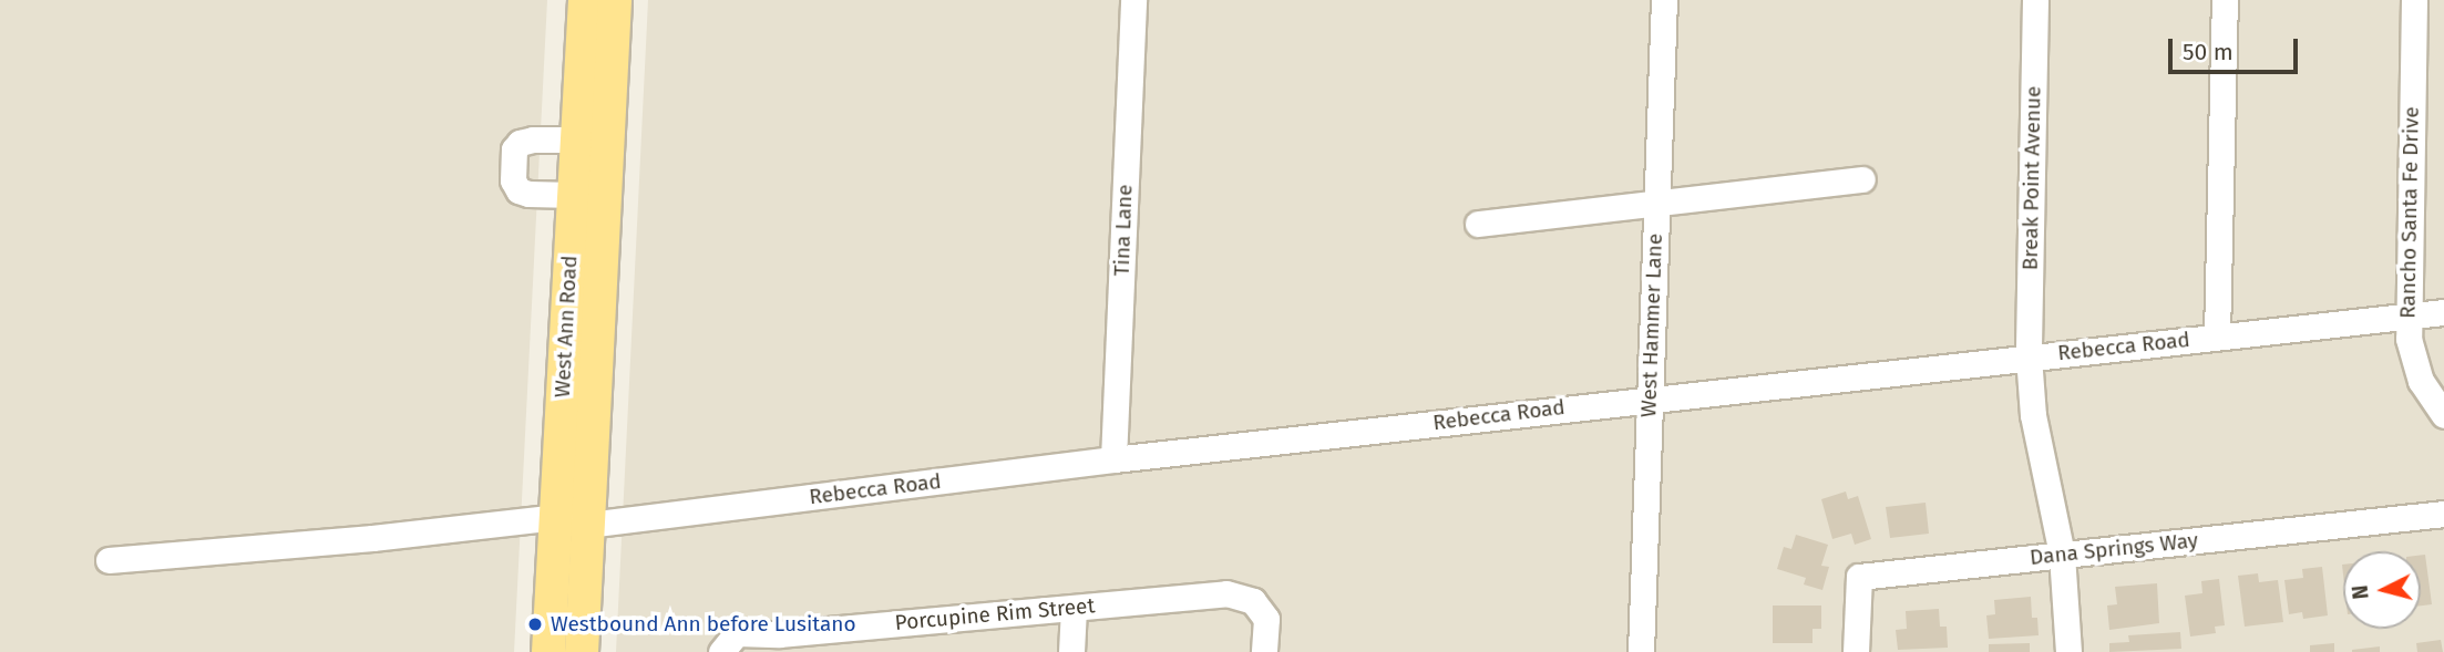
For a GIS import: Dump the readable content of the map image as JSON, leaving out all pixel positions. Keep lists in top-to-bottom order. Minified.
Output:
{"streets":{"main road":["West Ann Road"],"street":["Break Point Avenue","Rancho Santa Fe Drive","Tina Lane","West Hammer Lane","Rebecca Road","Dana Springs Way","Porcupine Rim Street"]},"crossings":[["Break Point Avenue","Rebecca Road"],["Break Point Avenue","Dana Springs Way"],["Rancho Santa Fe Drive","Rebecca Road"],["Tina Lane","Rebecca Road"],["West Hammer Lane","Rebecca Road"],["West Ann Road","Rebecca Road"]],"places":["Westbound Ann before Lusitano"],"scale_bar":"50 m","north":"left"}
